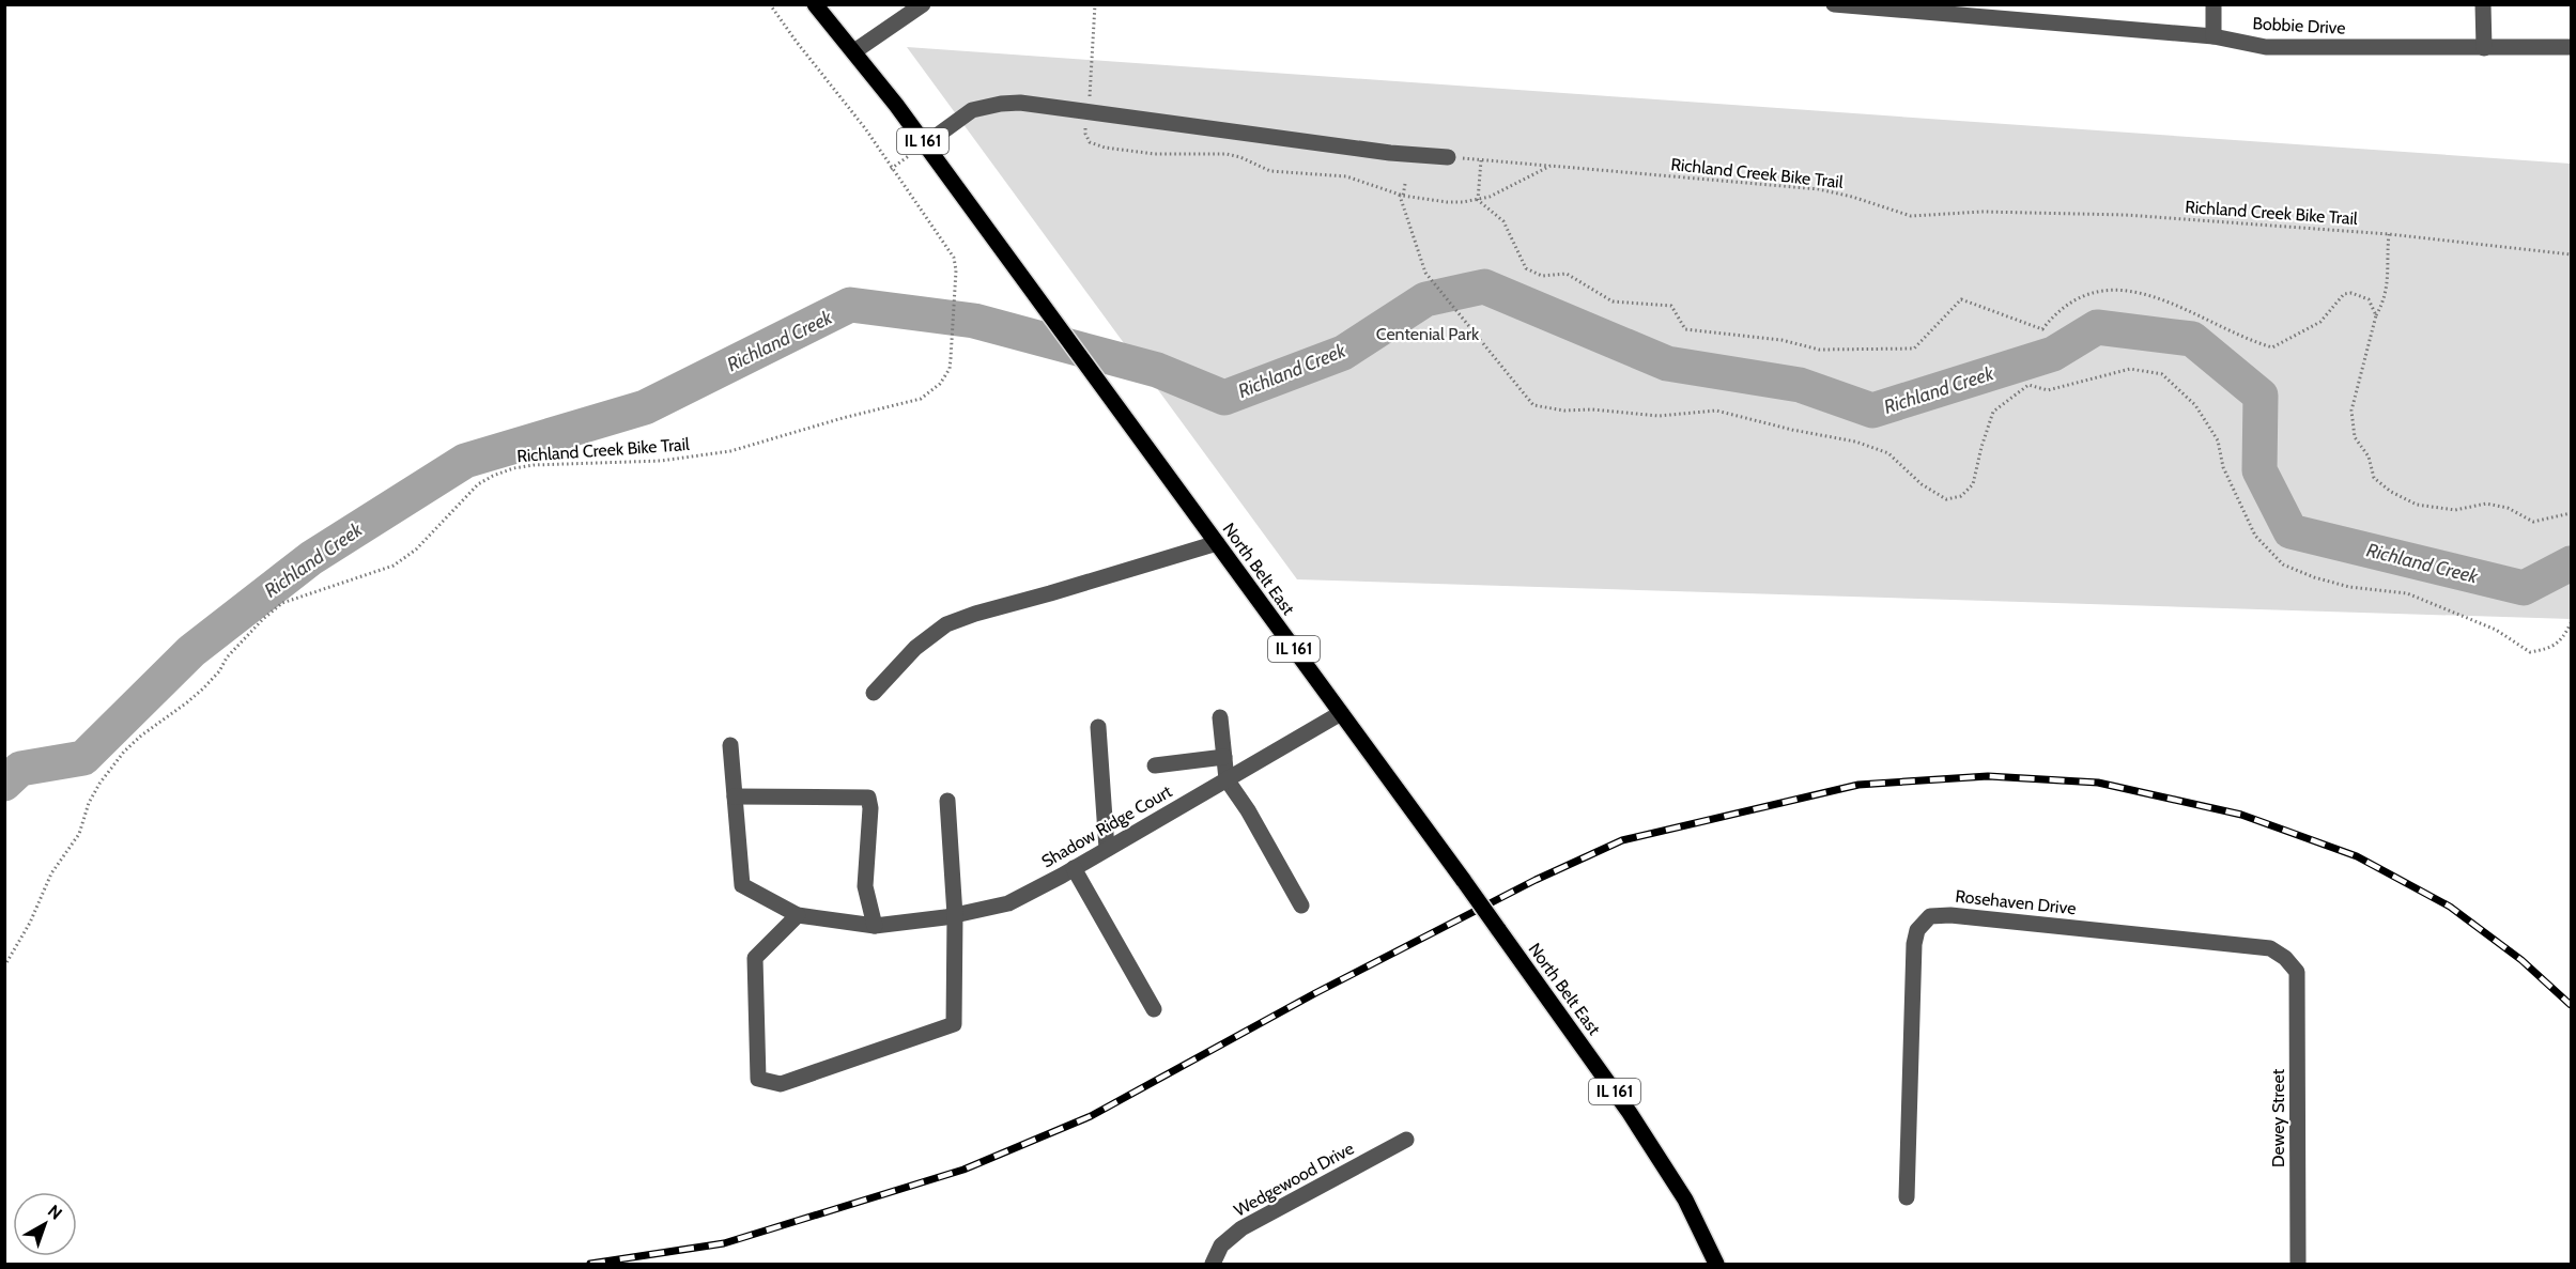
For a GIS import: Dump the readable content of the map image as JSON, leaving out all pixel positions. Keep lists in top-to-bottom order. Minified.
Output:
{"streets":{"main road":["IL 161","North Belt East"],"street":["Bobbie Drive","Shadow Ridge Court","Rosehaven Drive","Dewey Street","Wedgewood Drive"],"path":["Richland Creek Bike Trail"]},"crossings":[["North Belt East","Shadow Ridge Court"],["Rosehaven Drive","Dewey Street"]],"water":["Richland Creek"],"parks":["Centenial Park"],"north":"top right"}
